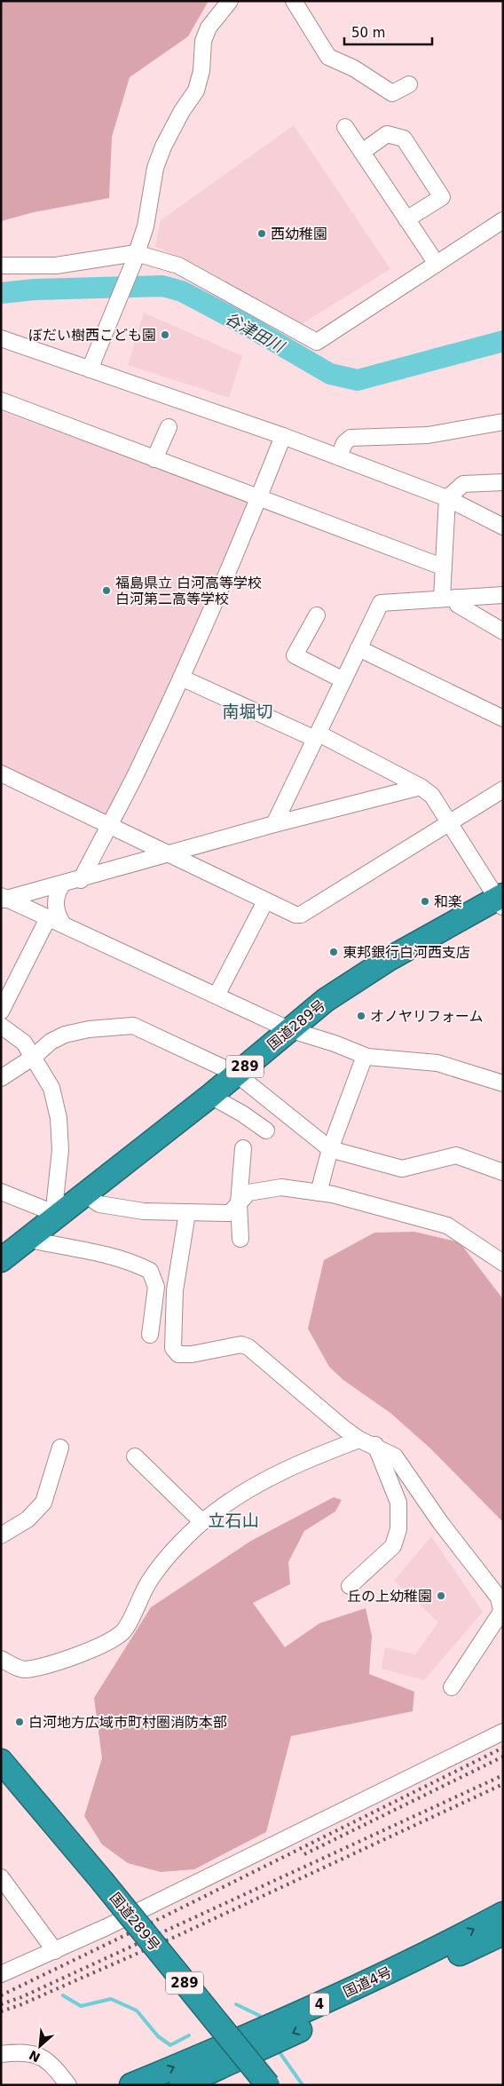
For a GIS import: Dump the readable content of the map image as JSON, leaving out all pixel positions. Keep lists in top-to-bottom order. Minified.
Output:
{"streets":{"highway":["国道289号","289","国道4号","4"]},"districts":["南堀切","立石山"],"water":["谷津田川"],"places":["西幼稚園","ぼだい樹西こども園","福島県立 白河高等学校 白河第二高等学校","和楽","東邦銀行白河西支店","オノヤリフォーム","丘の上幼稚園","白河地方広域市町村圏消防本部"],"scale_bar":"50 m","north":"bottom left"}
